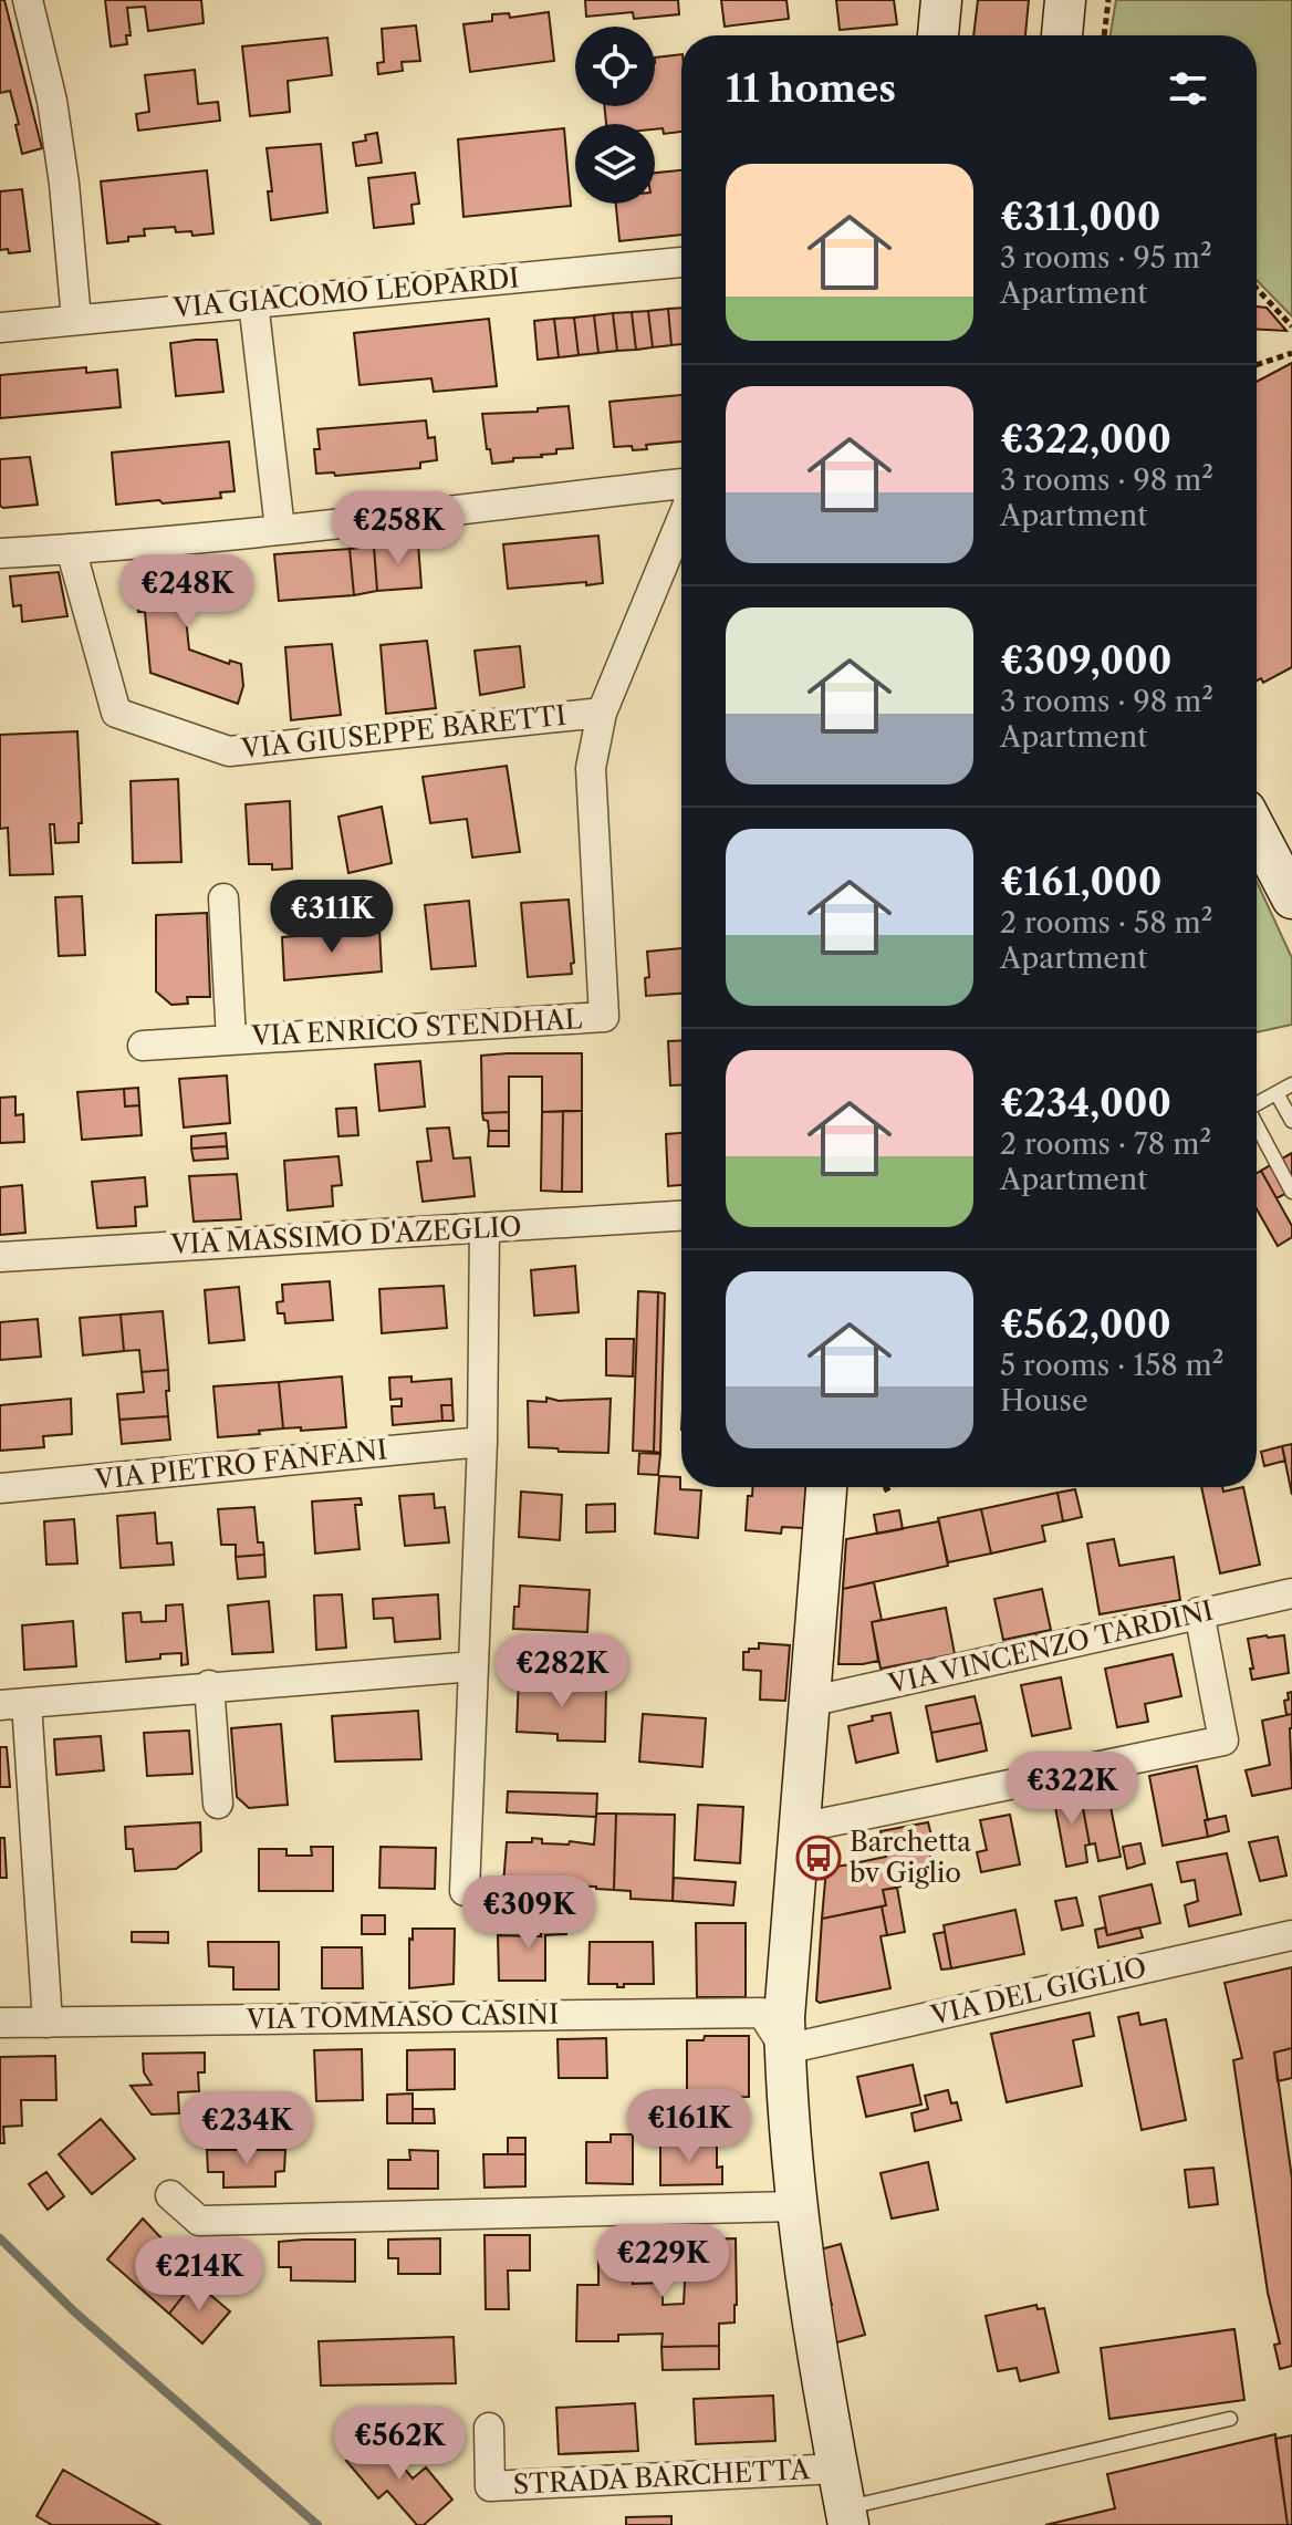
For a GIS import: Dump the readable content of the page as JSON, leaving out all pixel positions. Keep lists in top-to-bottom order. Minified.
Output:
{"streets":{"street":["VIA GIACOMO LEOPARDI","VIA GIUSEPPE BARETTI","VIA ENRICO STENDHAL","VIA MASSIMO D'AZEGLIO","VIA PIETRO FANFANI","VIA VINCENZO TARDINI","VIA DEL GIGLIO","VIA TOMMASO CASINI","STRADA BARCHETTA"]},"crossings":[["VIA GIUSEPPE BARETTI","VIA ENRICO STENDHAL"],["VIA VINCENZO TARDINI","STRADA BARCHETTA"],["VIA DEL GIGLIO","VIA TOMMASO CASINI"],["VIA DEL GIGLIO","STRADA BARCHETTA"],["VIA TOMMASO CASINI","STRADA BARCHETTA"]],"places":{"bus stop":["Barchetta bv Giglio"]},"page":{"heading":"11 homes","list":[{"name":"€311,000","note":"3 rooms · 95 m² · Apartment"},{"name":"€322,000","note":"3 rooms · 98 m² · Apartment"},{"name":"€309,000","note":"3 rooms · 98 m² · Apartment"},{"name":"€161,000","note":"2 rooms · 58 m² · Apartment"},{"name":"€234,000","note":"2 rooms · 78 m² · Apartment"},{"name":"€562,000","note":"5 rooms · 158 m² · House"}],"price":["€258K","€248K","€311K","€282K","€322K","€309K","€161K","€234K","€229K","€214K","€562K"]}}
